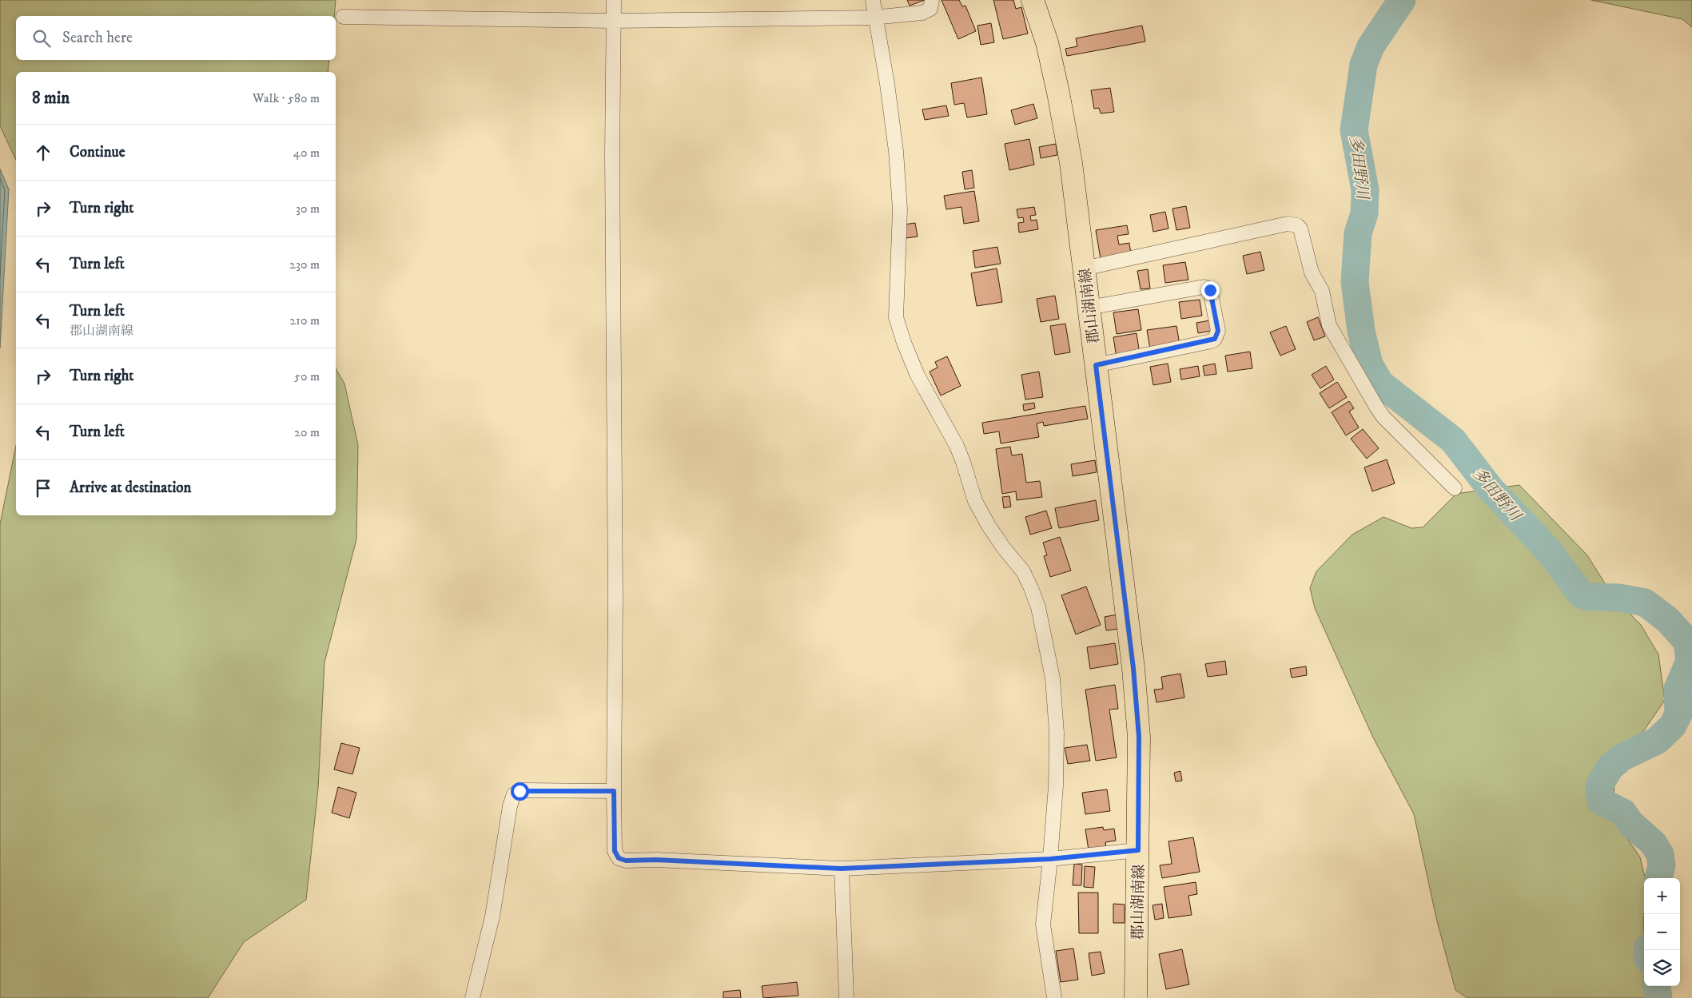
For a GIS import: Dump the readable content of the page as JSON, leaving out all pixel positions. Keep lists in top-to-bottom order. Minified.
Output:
{"streets":{"main road":["郡山湖南線"]},"water":["多田野川"],"page":{"search":"Search here","heading":["8 min","Walk · 580 m"],"list":[["Continue","40 m"],["Turn right","30 m"],["Turn left","230 m"],["Turn left","郡山湖南線","210 m"],["Turn right","50 m"],["Turn left","20 m"],"Arrive at destination"],"map_buttons":["+","−"]}}
